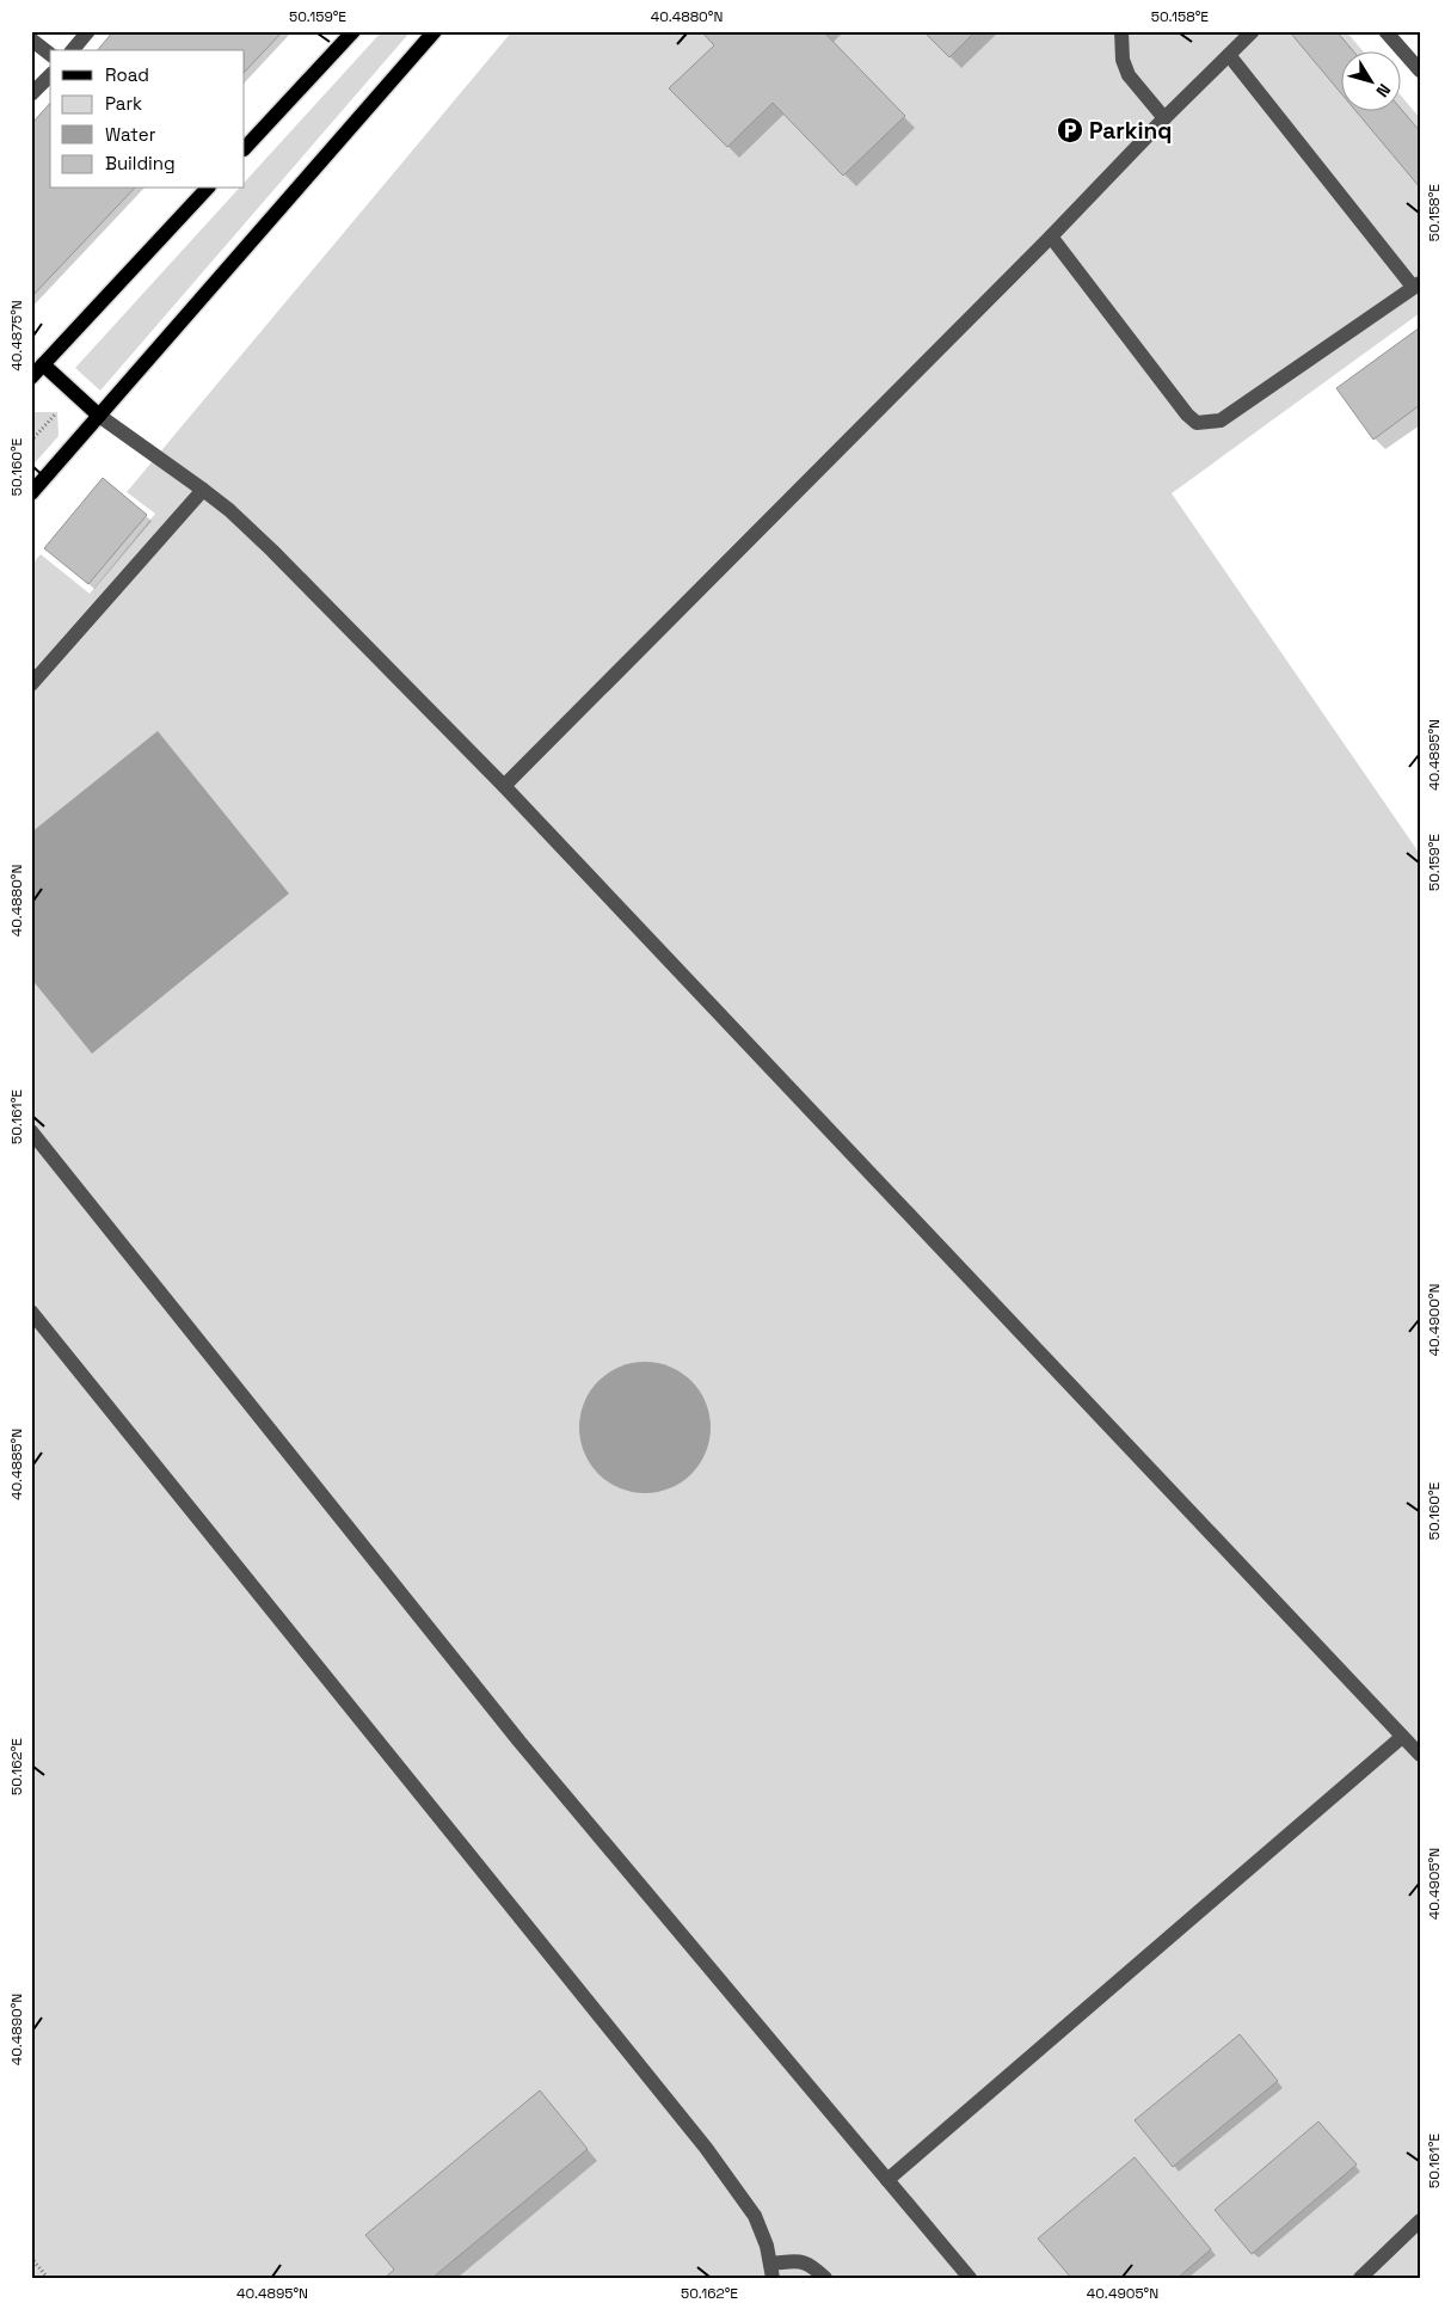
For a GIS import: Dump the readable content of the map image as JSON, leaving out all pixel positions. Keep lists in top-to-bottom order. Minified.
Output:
{"places":{"parking":["Parkinq"]},"legend":["Road","Park","Water","Building"],"north":"bottom right","coordinates":["50.159°E","40.4880°N","50.158°E","40.4875°N","50.160°E","40.4895°N","50.161°E","40.4900°N","40.4885°N","50.162°E","40.4905°N","40.4890°N"]}
